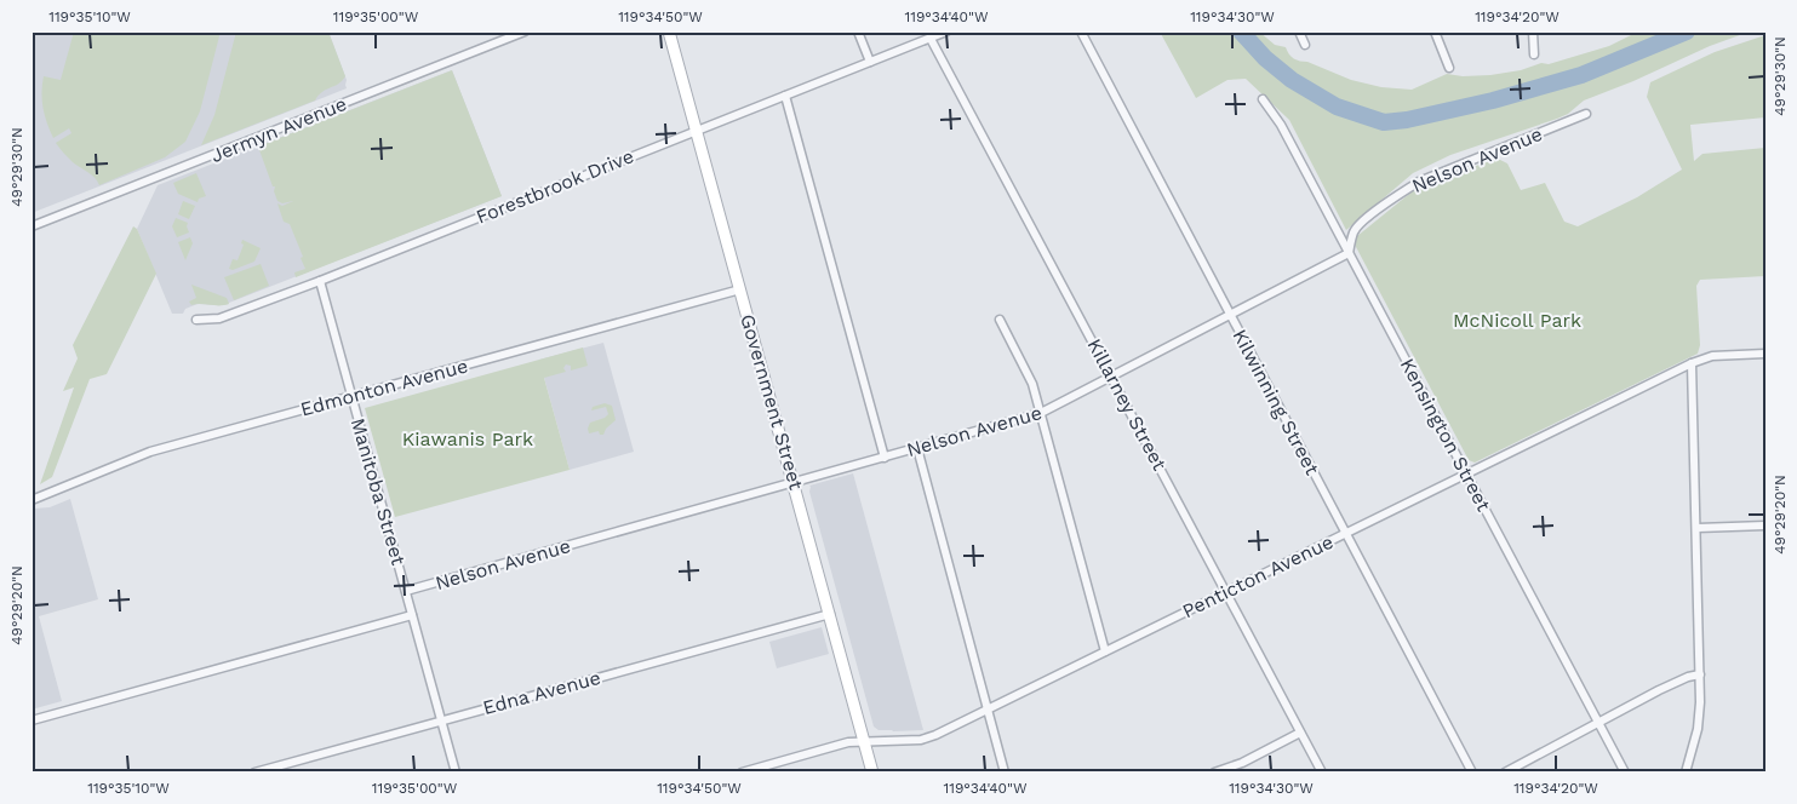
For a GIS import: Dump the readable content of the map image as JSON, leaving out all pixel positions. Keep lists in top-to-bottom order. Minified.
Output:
{"streets":{"street":["Jermyn Avenue","Nelson Avenue","Forestbrook Drive","Edmonton Avenue","Government Street","Kilwinning Street","Killarney Street","Kensington Street","Manitoba Street","Penticton Avenue","Edna Avenue"]},"crossings":[["Nelson Avenue","Government Street"],["Nelson Avenue","Kilwinning Street"],["Nelson Avenue","Killarney Street"],["Nelson Avenue","Kensington Street"],["Nelson Avenue","Manitoba Street"],["Forestbrook Drive","Government Street"],["Forestbrook Drive","Killarney Street"],["Forestbrook Drive","Manitoba Street"],["Edmonton Avenue","Government Street"],["Edmonton Avenue","Manitoba Street"],["Government Street","Penticton Avenue"],["Government Street","Edna Avenue"],["Kilwinning Street","Penticton Avenue"],["Killarney Street","Penticton Avenue"],["Kensington Street","Penticton Avenue"],["Manitoba Street","Edna Avenue"]],"parks":["McNicoll Park","Kiawanis Park"],"coordinates":["119°35'10\"W","119°35'00\"W","119°34'50\"W","119°34'40\"W","119°34'30\"W","119°34'20\"W","49°29'30\"N","49°29'20\"N"]}
